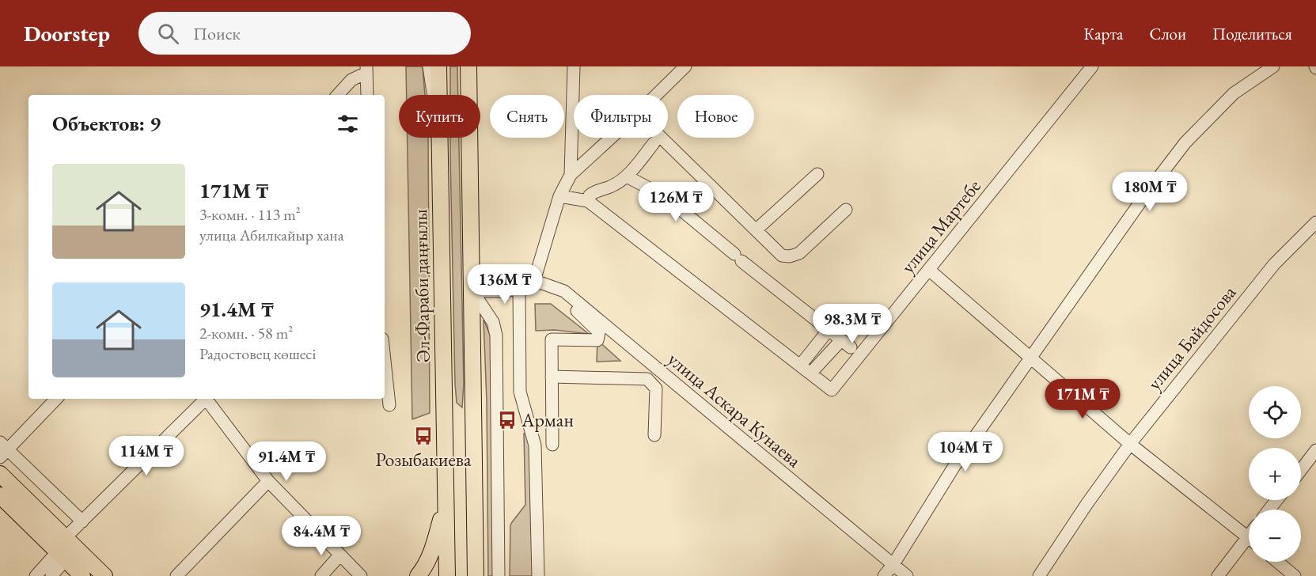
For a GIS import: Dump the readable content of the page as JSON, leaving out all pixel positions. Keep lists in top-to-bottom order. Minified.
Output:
{"streets":{"main road":["Әл-Фараби даңғылы"],"street":["улица Мартебе","улица Байдосова","улица Аскара Кунаева"]},"places":{"bus stop":["Арман","Розыбакиева"]},"page":{"header":"Doorstep","search":"Поиск","nav":["Карта","Слои","Поделиться"],"chip":["Купить","Снять","Фильтры","Новое"],"heading":"Объектов: 9","list":[{"name":"171M ₸","note":"3-комн. · 113 m² · улица Абилкайыр хана"},{"name":"91.4M ₸","note":"2-комн. · 58 m² · Радостовец көшесі"}],"price":["180M ₸","126M ₸","136M ₸","98.3M ₸","171M ₸","104M ₸","114M ₸","91.4M ₸","84.4M ₸"],"map_buttons":["+","−"]}}
